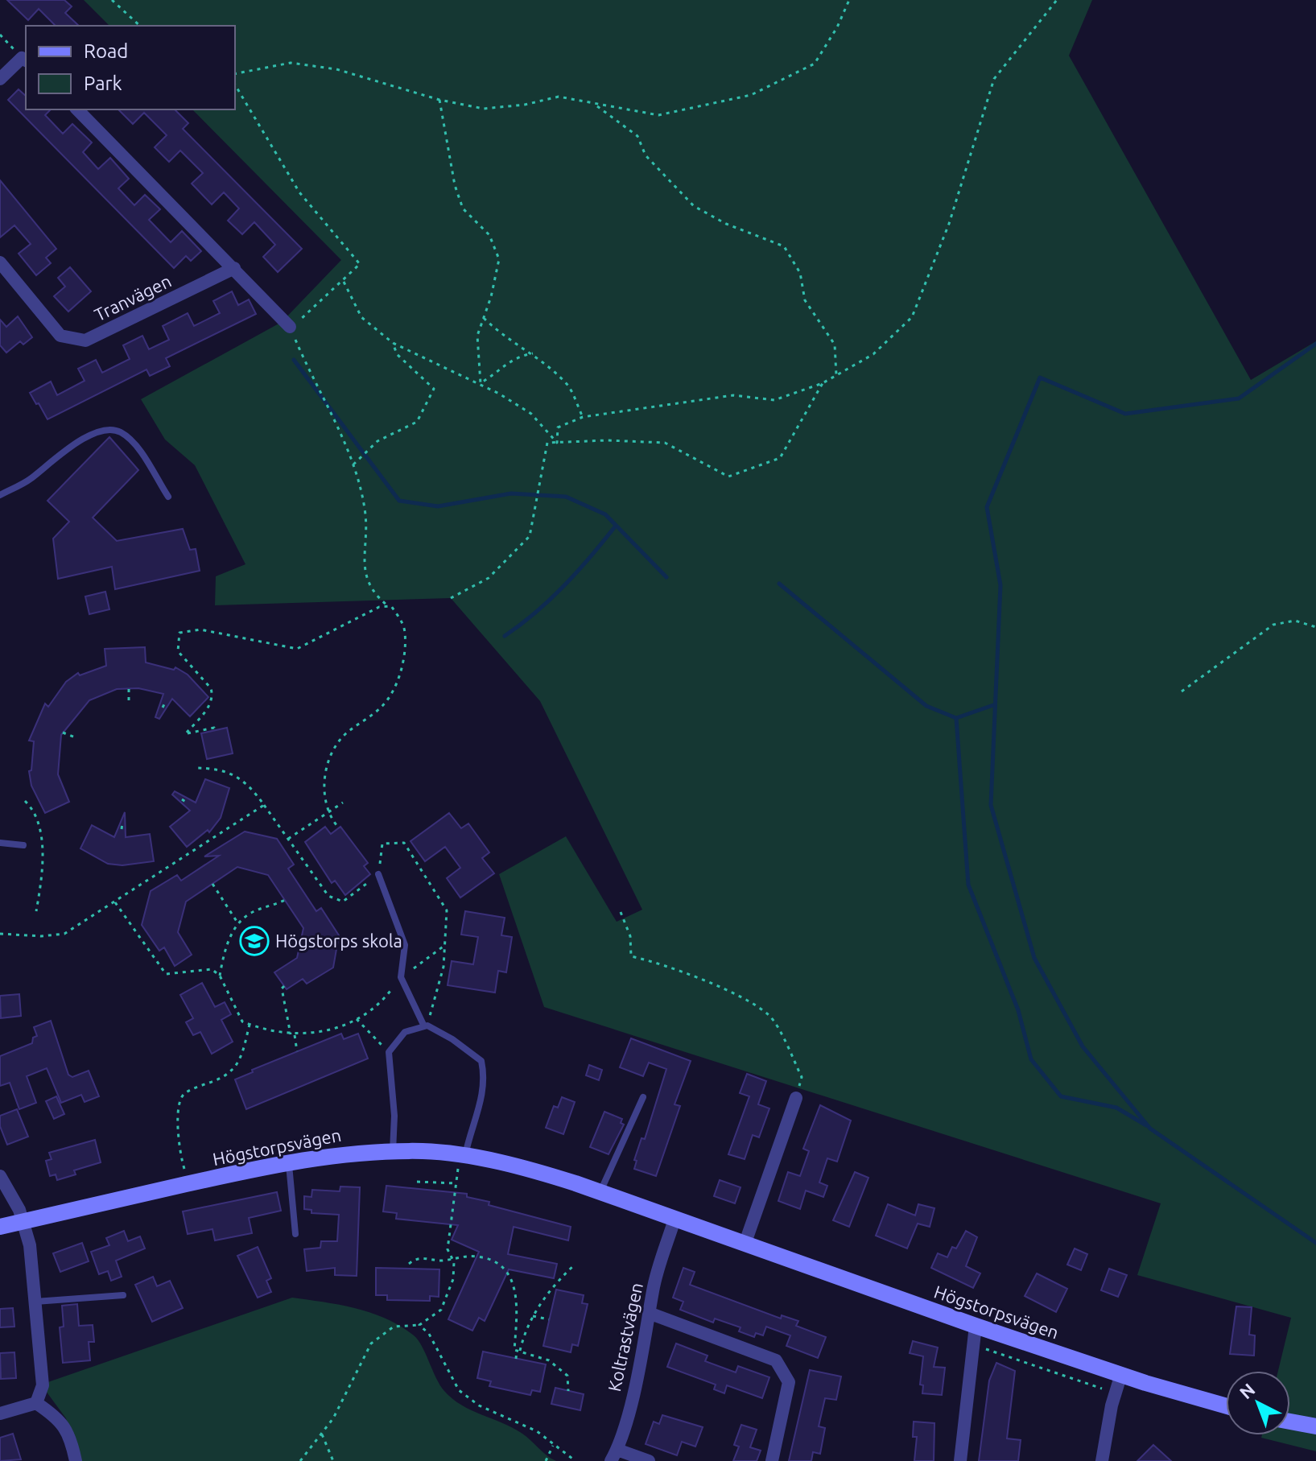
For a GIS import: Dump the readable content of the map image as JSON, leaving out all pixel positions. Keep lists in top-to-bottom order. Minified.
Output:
{"streets":{"street":["Tranvägen","Högstorpsvägen","Koltrastvägen"]},"crossings":[["Högstorpsvägen","Koltrastvägen"]],"places":{"school or university":["Högstorps skola"]},"legend":["Road","Park"],"north":"top left"}
